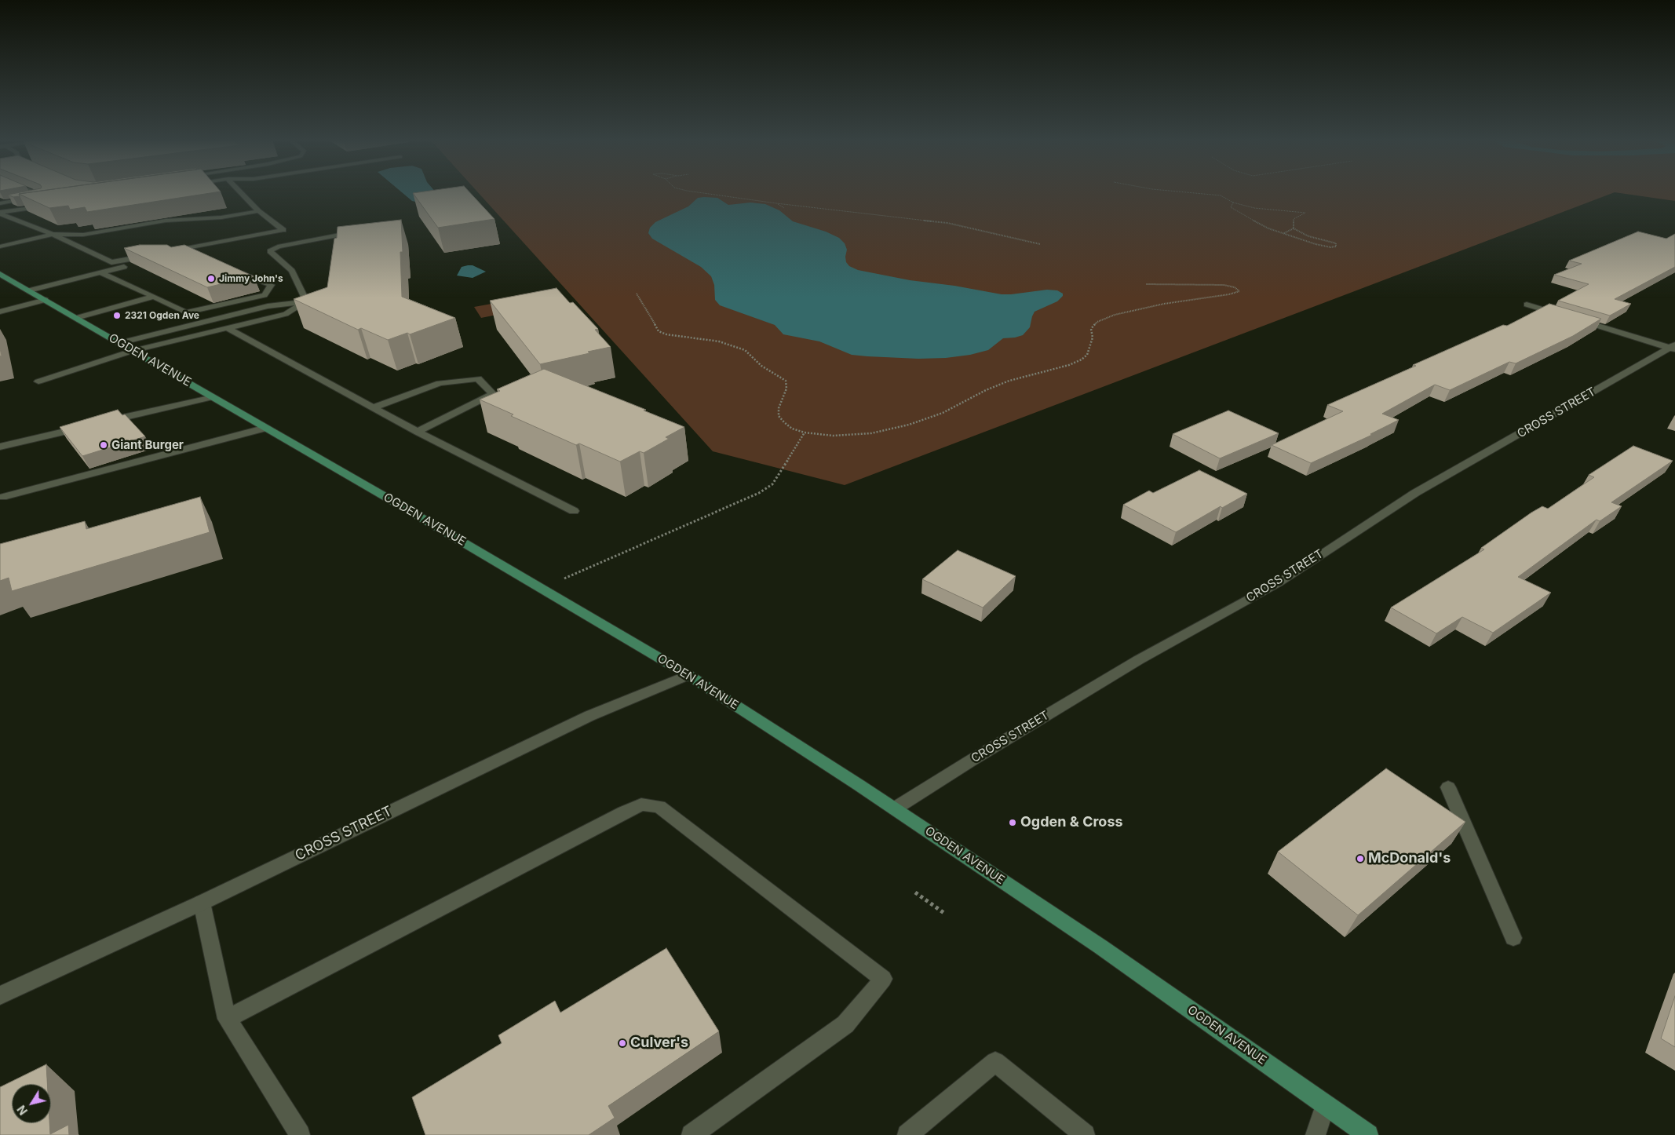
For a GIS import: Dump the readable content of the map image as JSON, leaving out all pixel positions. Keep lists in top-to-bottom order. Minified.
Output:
{"streets":{"main road":["OGDEN AVENUE"],"street":["CROSS STREET"]},"crossings":[["OGDEN AVENUE","CROSS STREET"]],"places":["Jimmy John's","2321 Ogden Ave","Giant Burger","Ogden & Cross","McDonald's","Culver's"],"north":"bottom left"}
